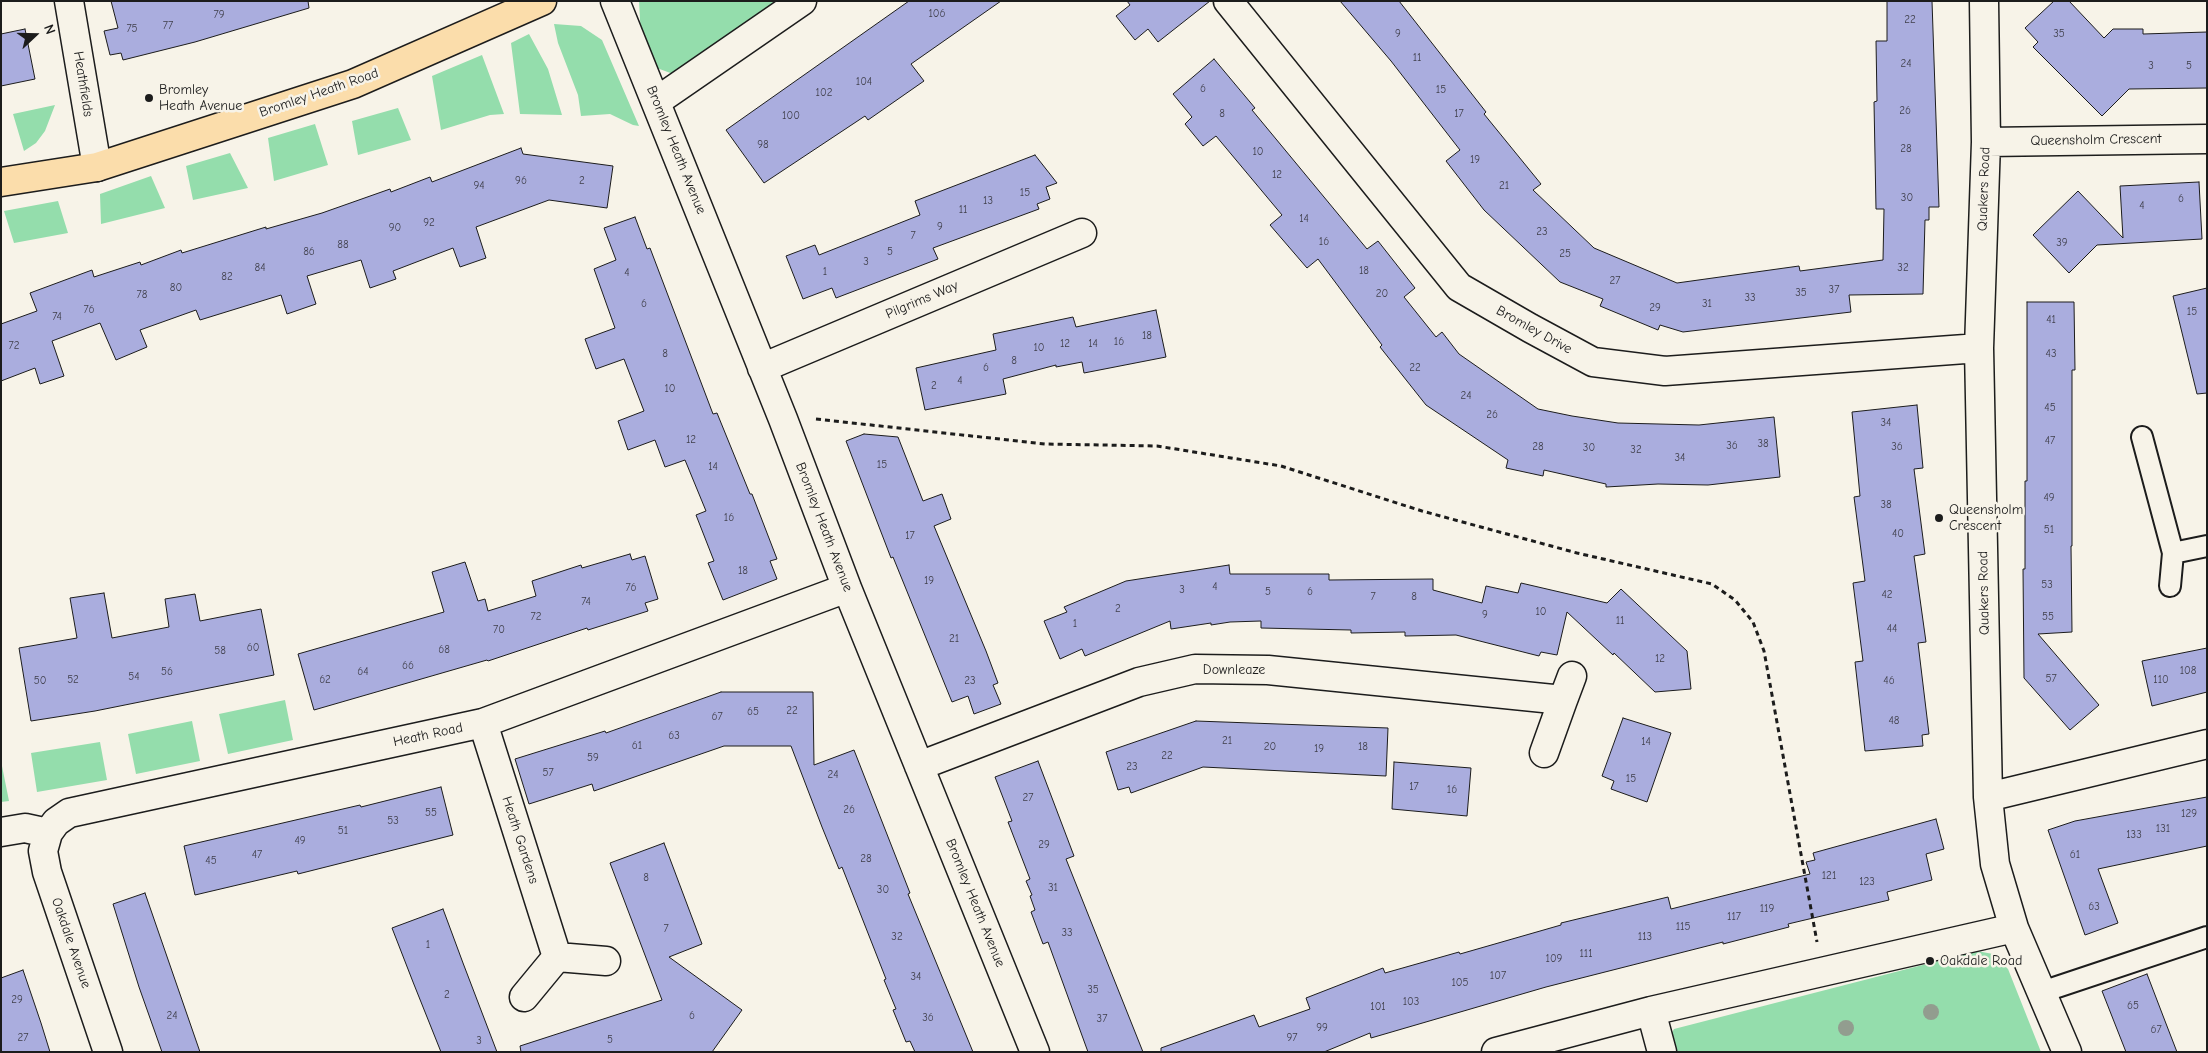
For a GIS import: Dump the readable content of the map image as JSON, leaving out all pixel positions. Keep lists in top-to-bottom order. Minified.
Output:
{"streets":{"main road":["Bromley Heath Road"],"street":["Heathfields","Queensholm Crescent","Bromley Heath Avenue","Quakers Road","Pilgrims Way","Bromley Drive","Downleaze","Heath Road","Heath Gardens","Oakdale Avenue"]},"crossings":[["Heathfields","Bromley Heath Road"],["Queensholm Crescent","Quakers Road"],["Bromley Heath Avenue","Pilgrims Way"],["Bromley Heath Avenue","Downleaze"],["Bromley Heath Avenue","Heath Road"],["Quakers Road","Bromley Drive"],["Heath Road","Heath Gardens"],["Heath Road","Oakdale Avenue"]],"places":["Bromley Heath Avenue","Queensholm Crescent","Oakdale Road"],"house_numbers":["106","79","22","77","75","9","35","11","24","3","5","104","6","15","102","26","8","17","100","98","28","10","19","12","96","2","94","21","15","30","6","13","4","11","14","92","9","90","23","7","16","39","88","86","5","25","3","84","32","18","1","4","82","27","80","37","35","20","78","33","6","31","29","76","15","74","41","18","16","12","14","72","10","8","43","8","6","22","4","2","10","24","45","26","34","12","47","38","36","28","36","30","32","34","15","14","49","38","16","51","40","17","18","19","53","4","76","3","5","6","42","7","8","74","2","10","9","72","55","11","1","44","70","21","60","68","58","12","66","108","56","64","54","57","52","62","110","50","23","46","22","65","67","48","63","21","14","61","20","18","19","22","59","23","57","24","15","17","16","27","26","55","129","53","131","51","133","49","29","47","61","28","45","121","8","123","31","30","63","119","117","115","7","33","32","113","1","111","109","107","34","105","35","2","29","103","65","101","24","6","36","37","99","67","27","97","5","3"],"north":"right"}
